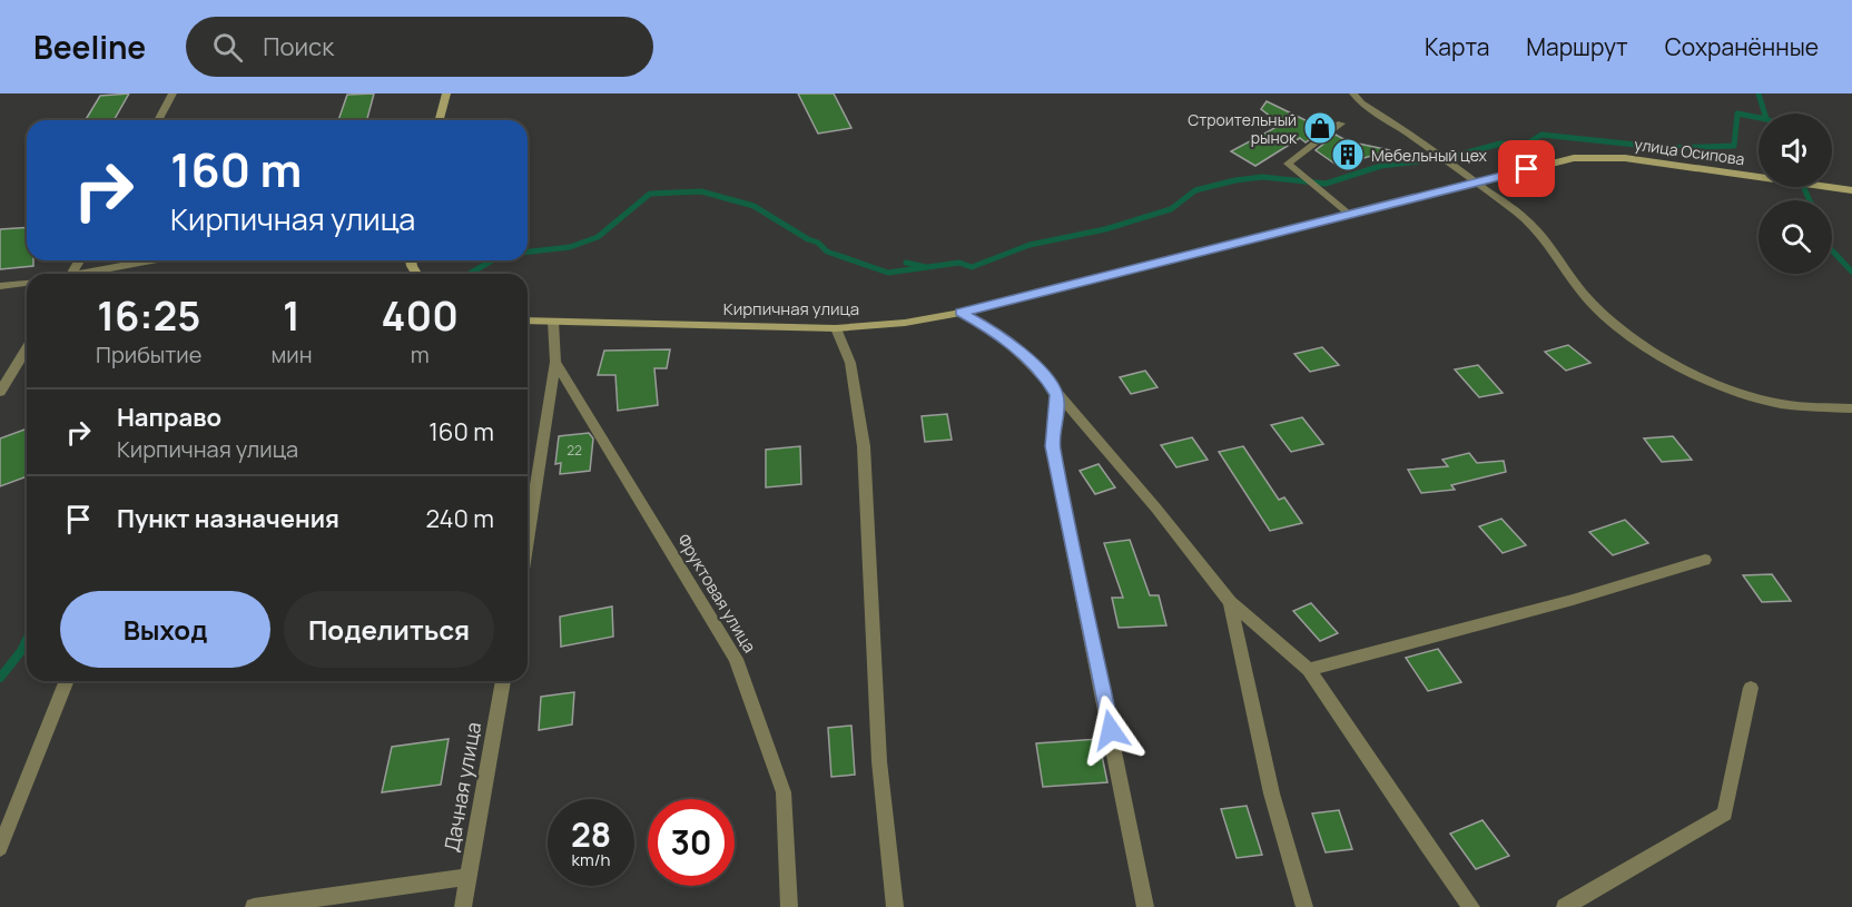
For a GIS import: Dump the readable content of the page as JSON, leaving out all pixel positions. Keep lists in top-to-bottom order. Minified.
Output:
{"streets":{"main road":["улица Осипова","Кирпичная улица"],"street":["Фруктовая улица","Дачная улица"]},"crossings":[["улица Осипова","Кирпичная улица"]],"places":{"shop":["Строительный рынок"],"building":["Мебельный цех"]},"house_numbers":["22"],"page":{"header":"Beeline","search":"Поиск","nav":["Карта","Маршрут","Сохранённые"],"turn":["160 m","Кирпичная улица"],"eta":["16:25","Прибытие","1","мин","400","m"],"list":[{"name":"Направо","note":"Кирпичная улица","value":"160 m"},{"name":"Пункт назначения","value":"240 m"}],"buttons":["Выход","Поделиться"],"speed":"28 km/h","limit":"30"}}
